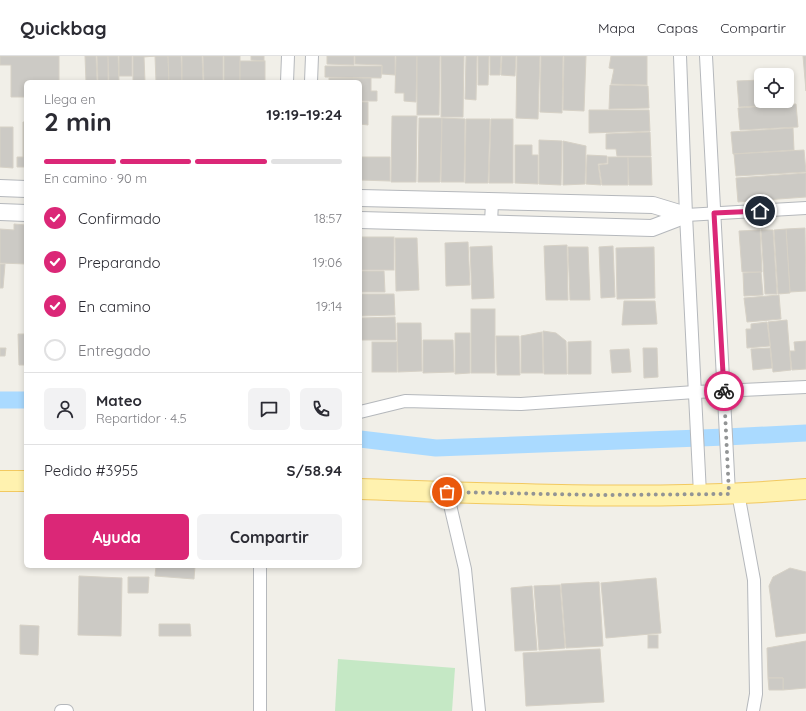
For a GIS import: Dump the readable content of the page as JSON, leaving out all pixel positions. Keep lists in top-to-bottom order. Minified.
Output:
{"page":{"header":"Quickbag","nav":["Mapa","Capas","Compartir"],"heading":["2 min","Llega en","19:19–19:24"],"panel":["Mateo","Repartidor · 4.5","Pedido #3955","S/58.94"],"bar":"En camino · 90 m","list":[["Confirmado","18:57"],["Preparando","19:06"],["En camino","19:14"],"Entregado"],"buttons":["Ayuda","Compartir"]}}
